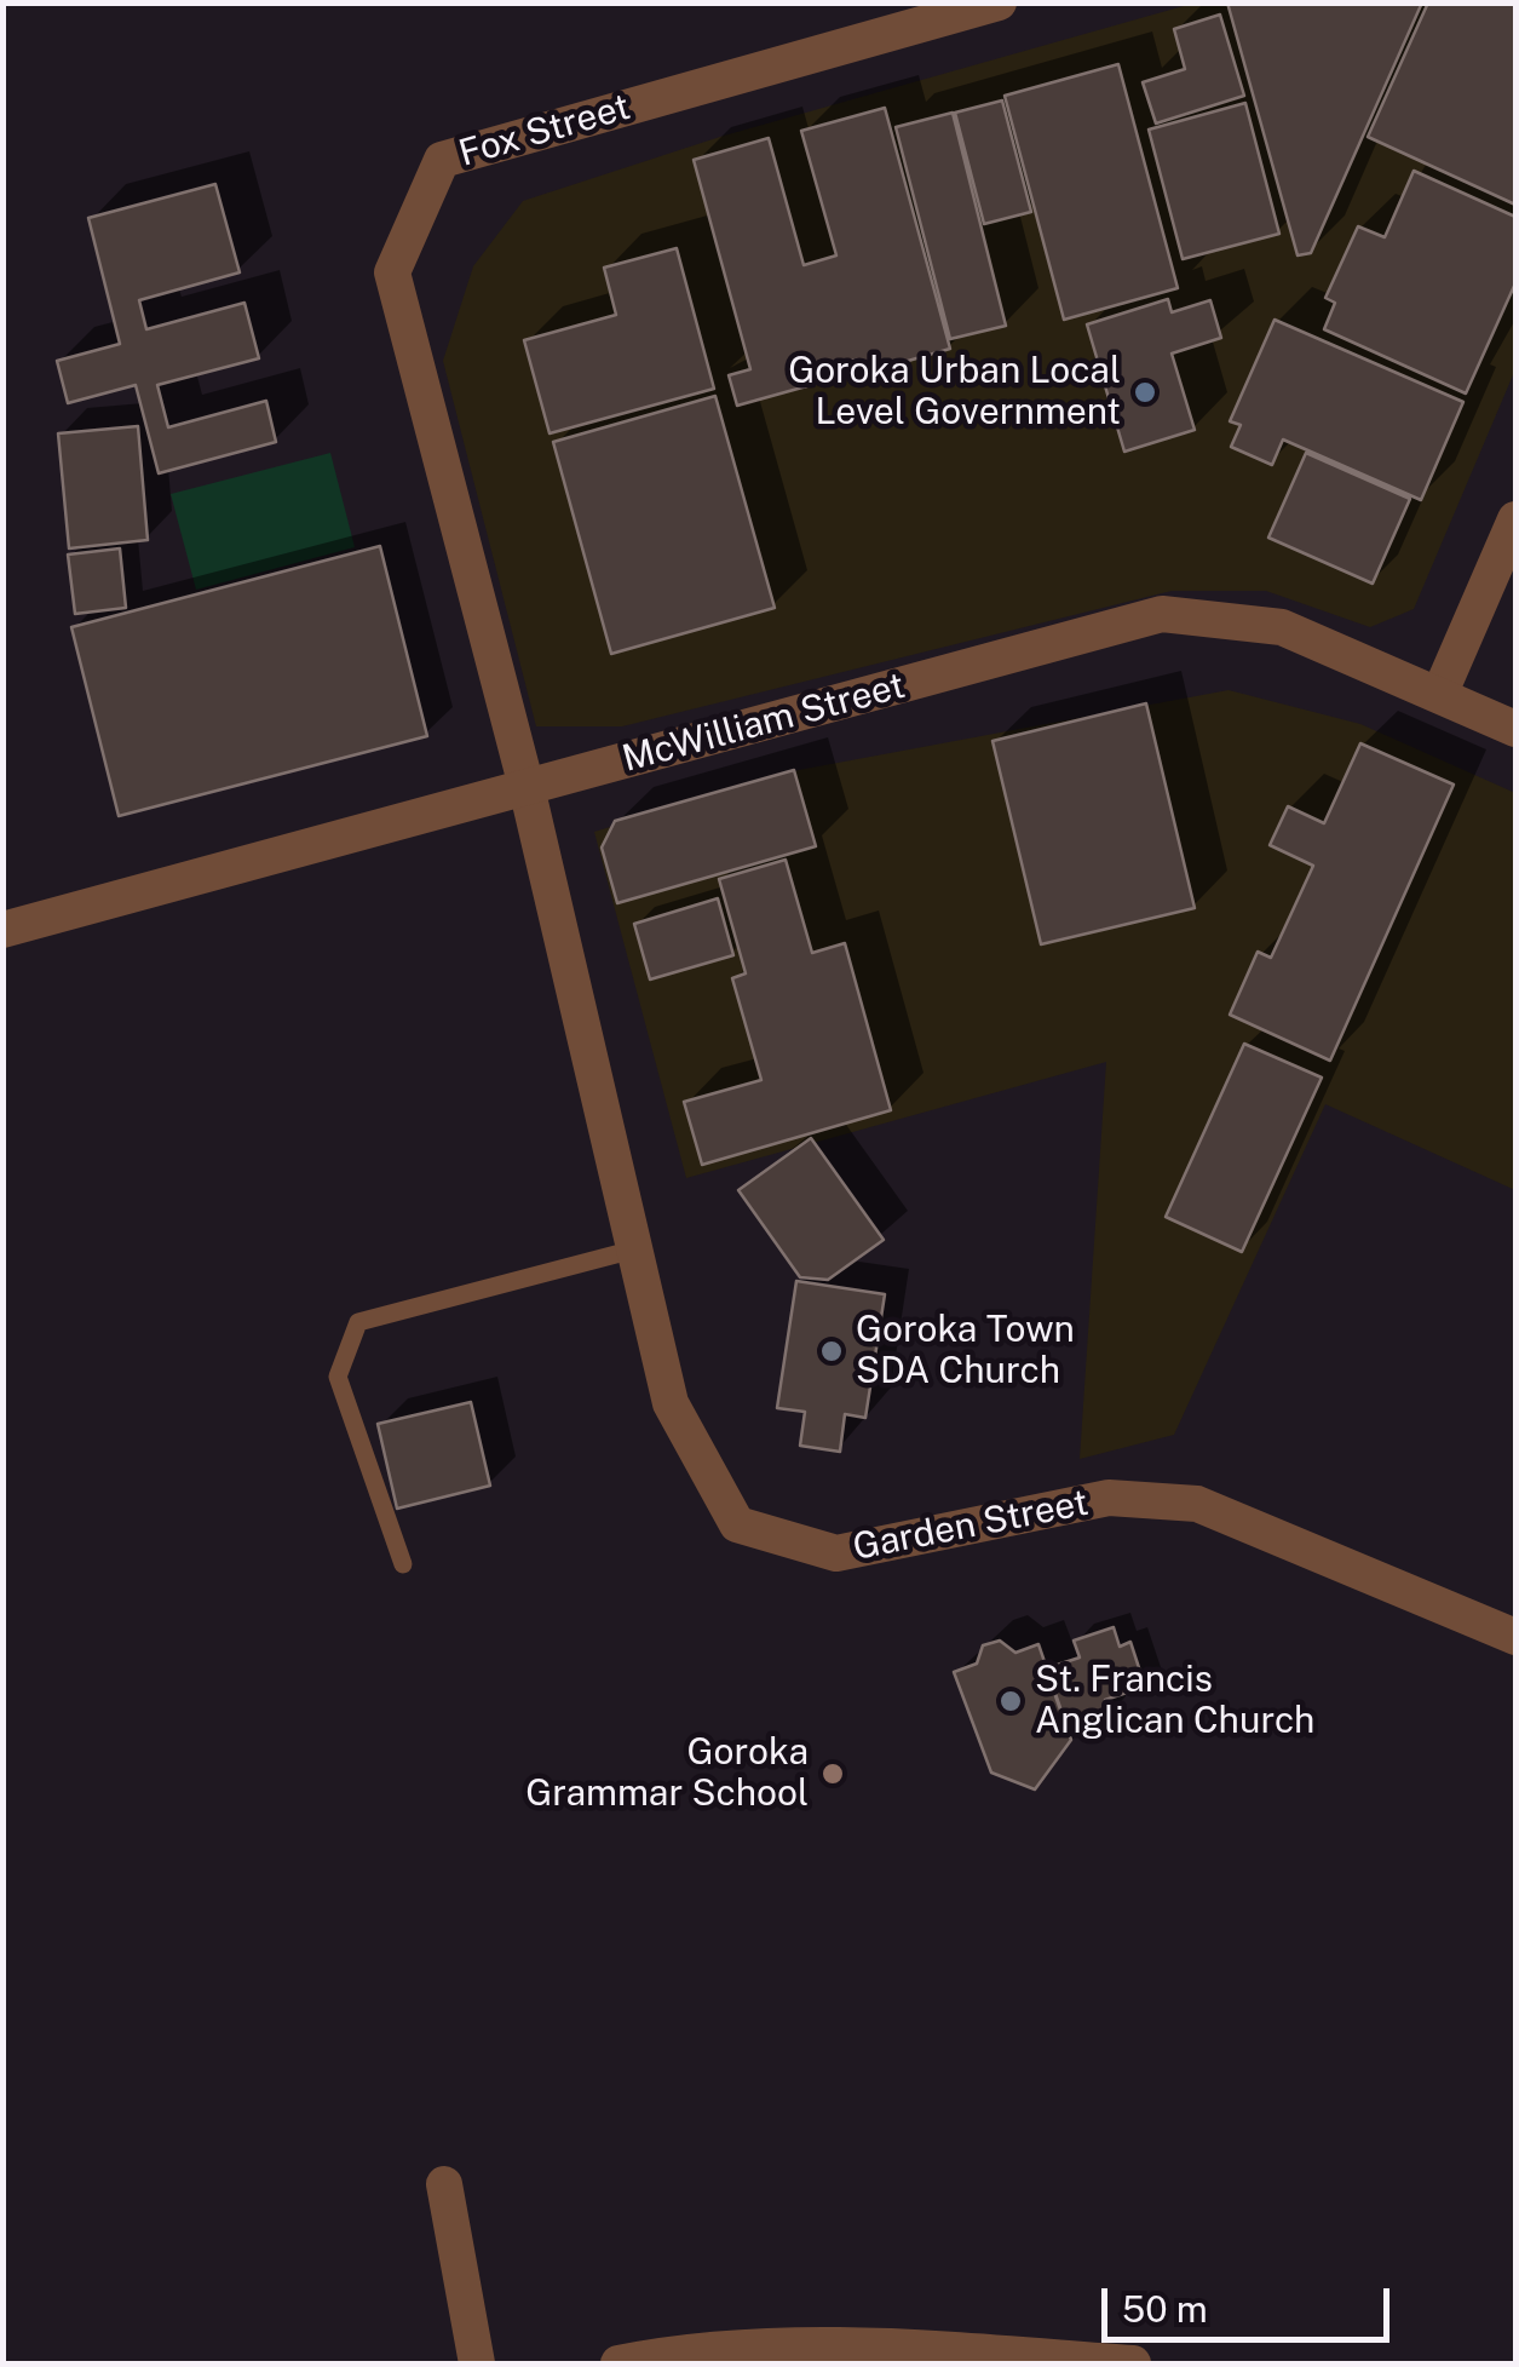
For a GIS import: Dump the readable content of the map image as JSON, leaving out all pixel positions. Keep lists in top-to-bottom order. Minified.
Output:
{"streets":{"street":["Fox Street","McWilliam Street","Garden Street"]},"crossings":[["Fox Street","McWilliam Street"],["Fox Street","Garden Street"],["McWilliam Street","Garden Street"]],"places":["Goroka Urban Local Level Government","Goroka Town SDA Church","St. Francis Anglican Church","Goroka Grammar School"],"scale_bar":"50 m"}
